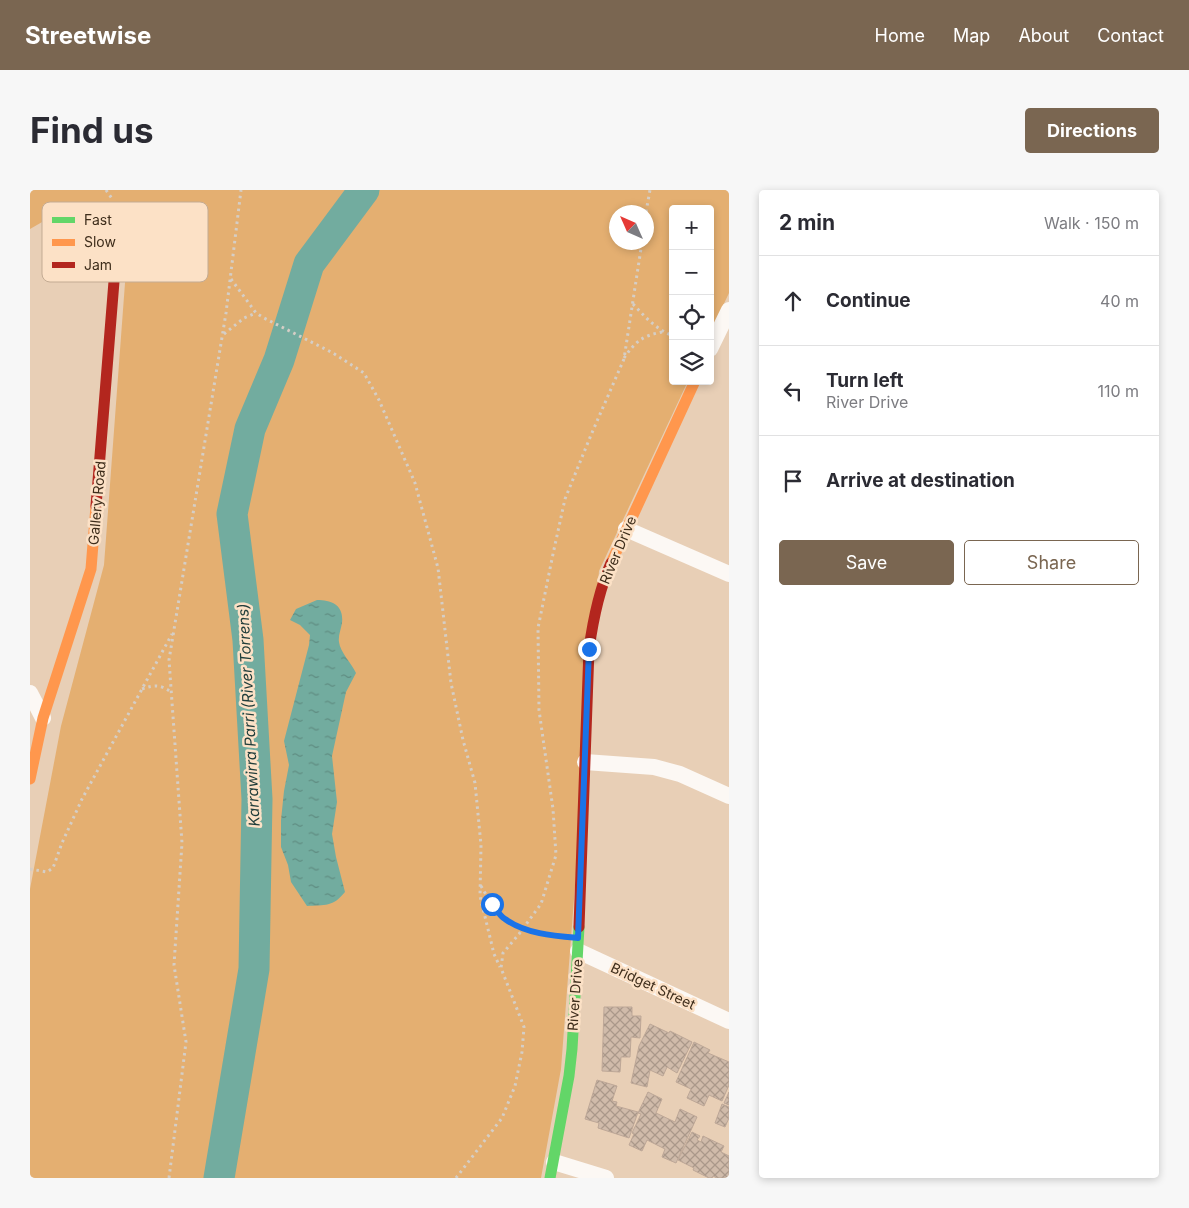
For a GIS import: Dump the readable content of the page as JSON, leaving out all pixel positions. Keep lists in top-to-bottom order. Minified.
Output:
{"streets":{"street":["Gallery Road","River Drive","Bridget Street"]},"crossings":[["River Drive","Bridget Street"]],"water":["Karrawirra Parri (River Torrens)"],"legend":["Fast","Slow","Jam"],"north":"top left","page":{"header":"Streetwise","nav":["Home","Map","About","Contact"],"buttons":["Directions",["Save","Share"]],"title":"Find us","heading":["2 min","Walk · 150 m"],"map_buttons":["+","−"],"list":[["Continue","40 m"],["Turn left","River Drive","110 m"],"Arrive at destination"]}}
